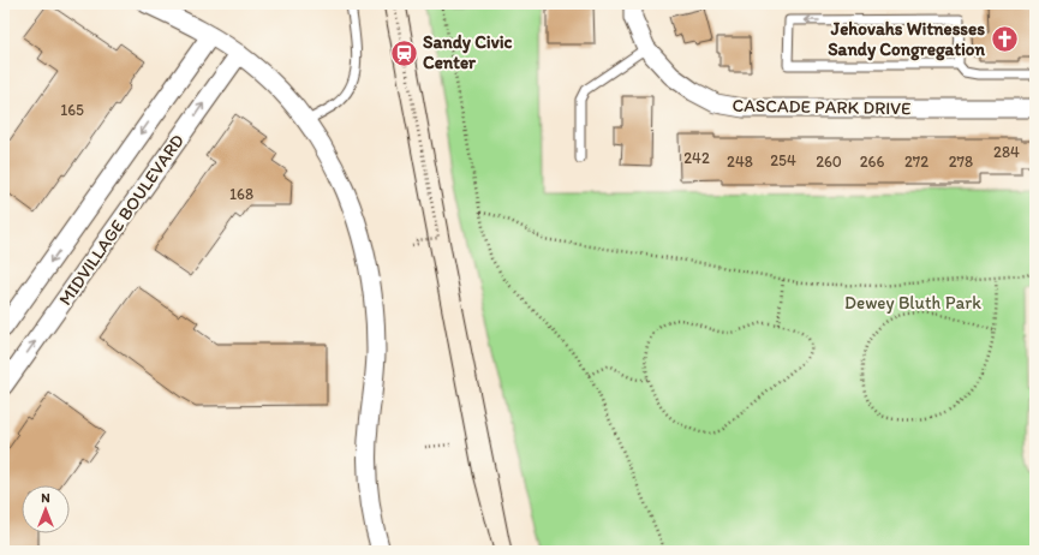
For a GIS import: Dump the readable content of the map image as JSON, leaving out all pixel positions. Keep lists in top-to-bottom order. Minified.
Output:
{"streets":{"street":["CASCADE PARK DRIVE","MIDVILLAGE BOULEVARD"]},"parks":["Dewey Bluth Park"],"places":{"church":["Jehovahs Witnesses Sandy Congregation"],"station":["Sandy Civic Center"]},"house_numbers":["165","284","242","254","248","260","266","272","278","168"],"north":"top"}
